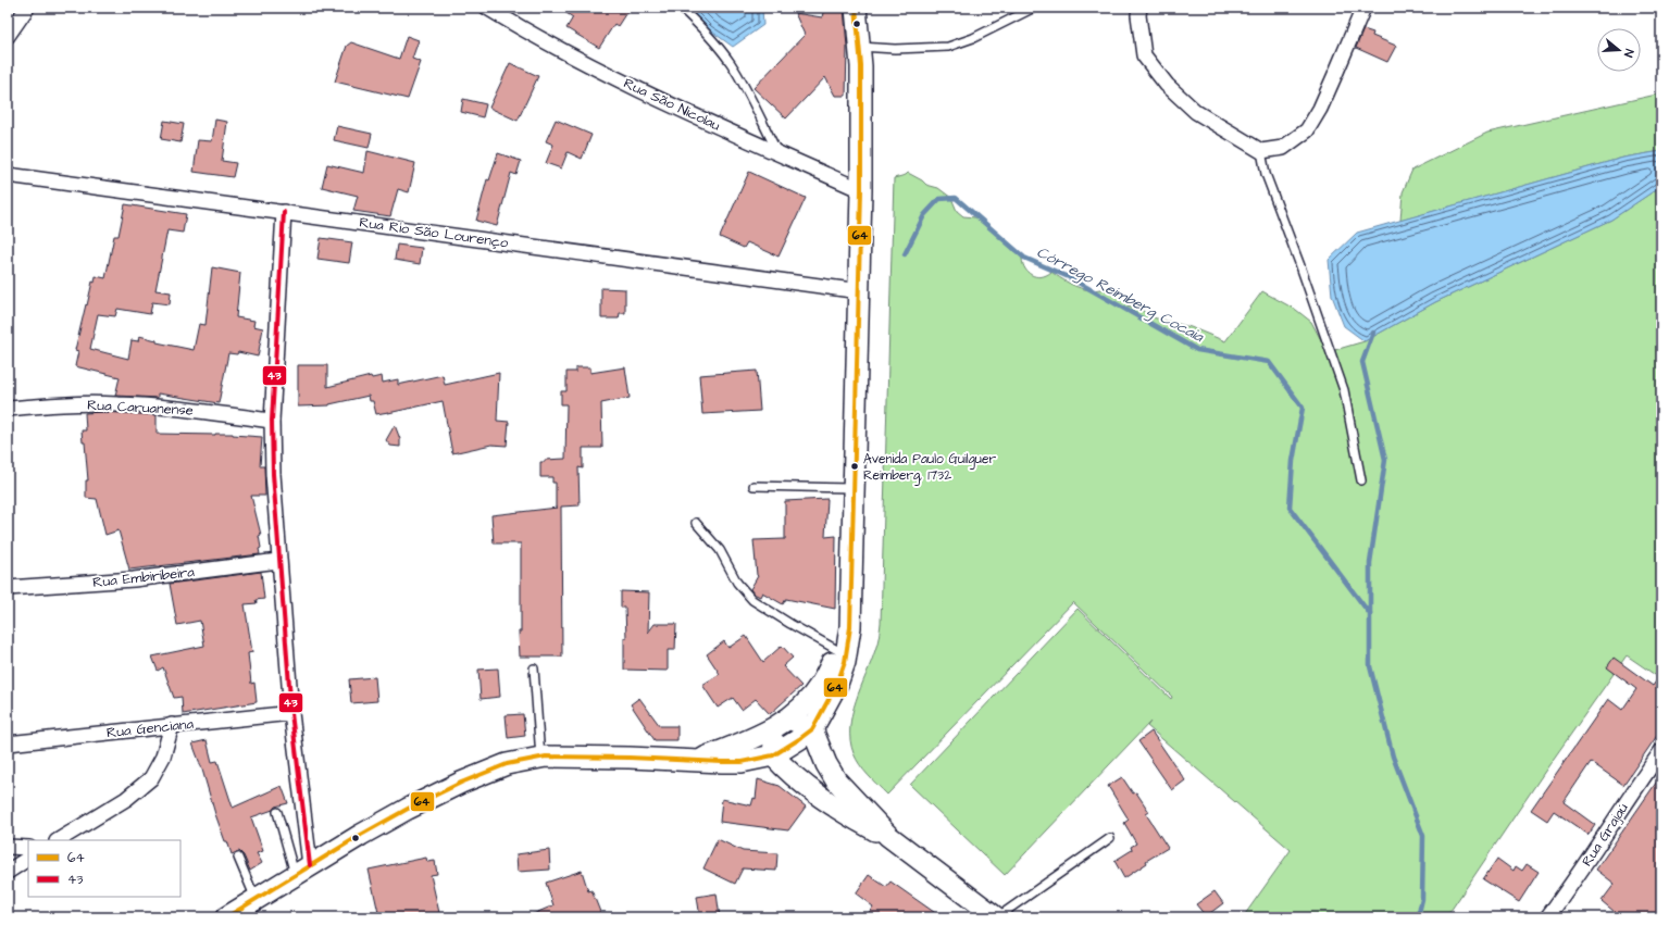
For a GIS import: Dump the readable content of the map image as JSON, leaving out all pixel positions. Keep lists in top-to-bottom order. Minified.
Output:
{"streets":{"street":["Rua São Nicolau","Rua Rio São Lourenço","Rua Caruanense","Rua Embiribeira","Rua Genciana","Rua Grajaú"]},"water":["Córrego Reimberg Cocaia"],"places":["Avenida Paulo Guilguer Reimberg, 1732"],"lines":["transit line 64","transit line 43"],"legend":["64","43"],"north":"right"}
